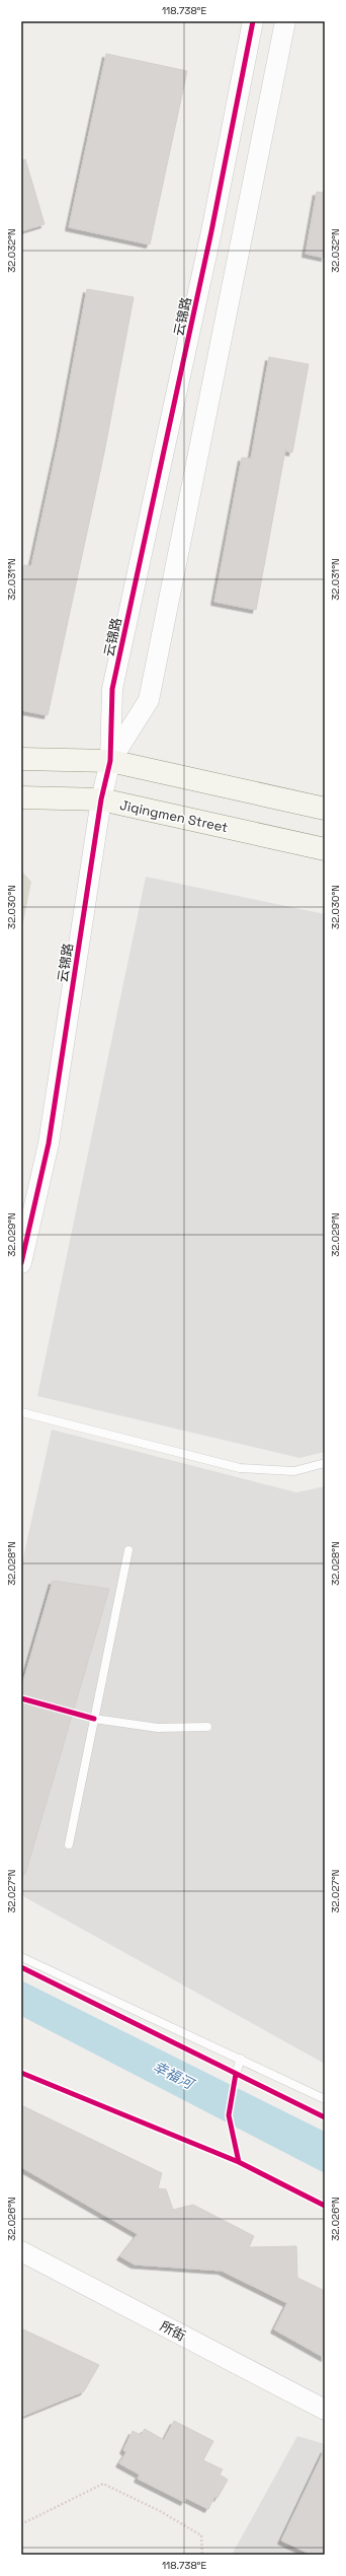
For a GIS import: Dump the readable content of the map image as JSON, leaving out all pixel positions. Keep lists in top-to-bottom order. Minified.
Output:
{"streets":{"main road":["Jiqingmen Street"],"street":["云锦路","所街"]},"crossings":[["云锦路","Jiqingmen Street"]],"water":["幸福河"],"coordinates":["118.738°E","32.032°N","32.031°N","32.030°N","32.029°N","32.028°N","32.027°N","32.026°N"]}
